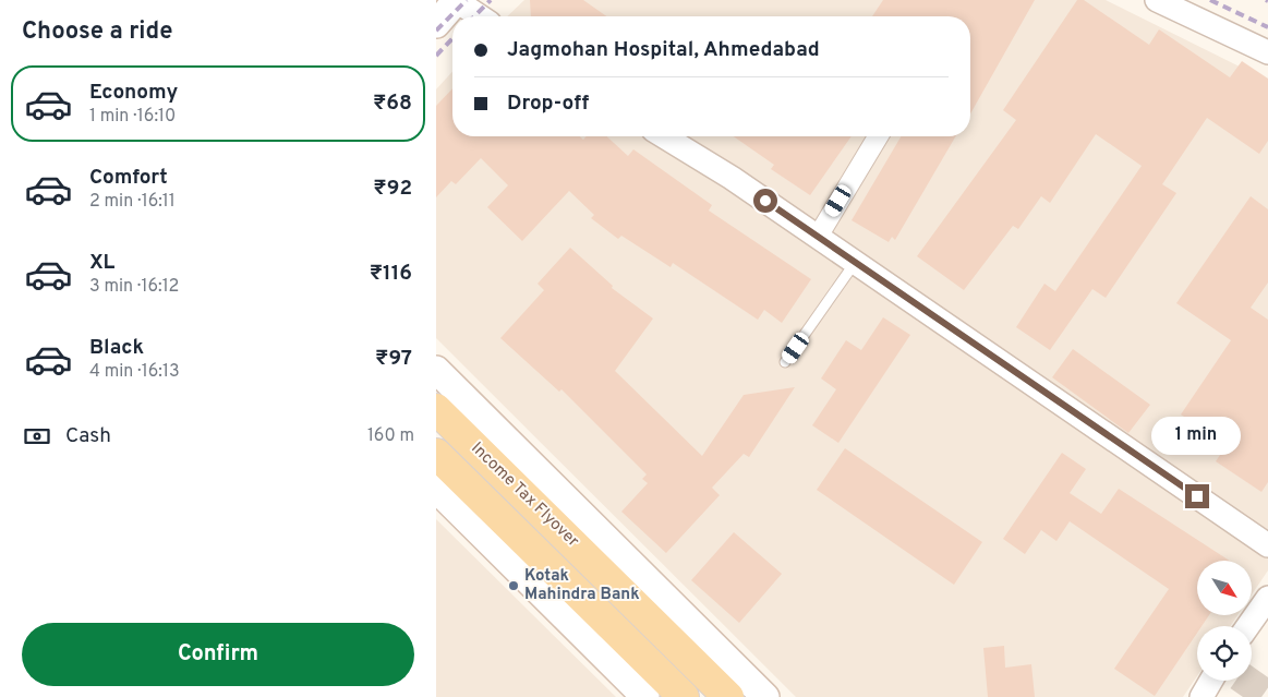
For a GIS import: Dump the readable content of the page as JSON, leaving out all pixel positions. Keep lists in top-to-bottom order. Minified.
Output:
{"streets":{"main road":["Income Tax Flyover"]},"places":["Kotak Mahindra Bank"],"north":"bottom right","page":{"heading":"Choose a ride","banner":["Jagmohan Hospital, Ahmedabad","Drop-off"],"list":[{"name":"Economy","note":"1 min · 16:10","value":"₹68"},{"name":"Comfort","note":"2 min · 16:11","value":"₹92"},{"name":"XL","note":"3 min · 16:12","value":"₹116"},{"name":"Black","note":"4 min · 16:13","value":"₹97"}],"pay":["Cash","160 m"],"bubble":"1 min","buttons":"Confirm"}}
